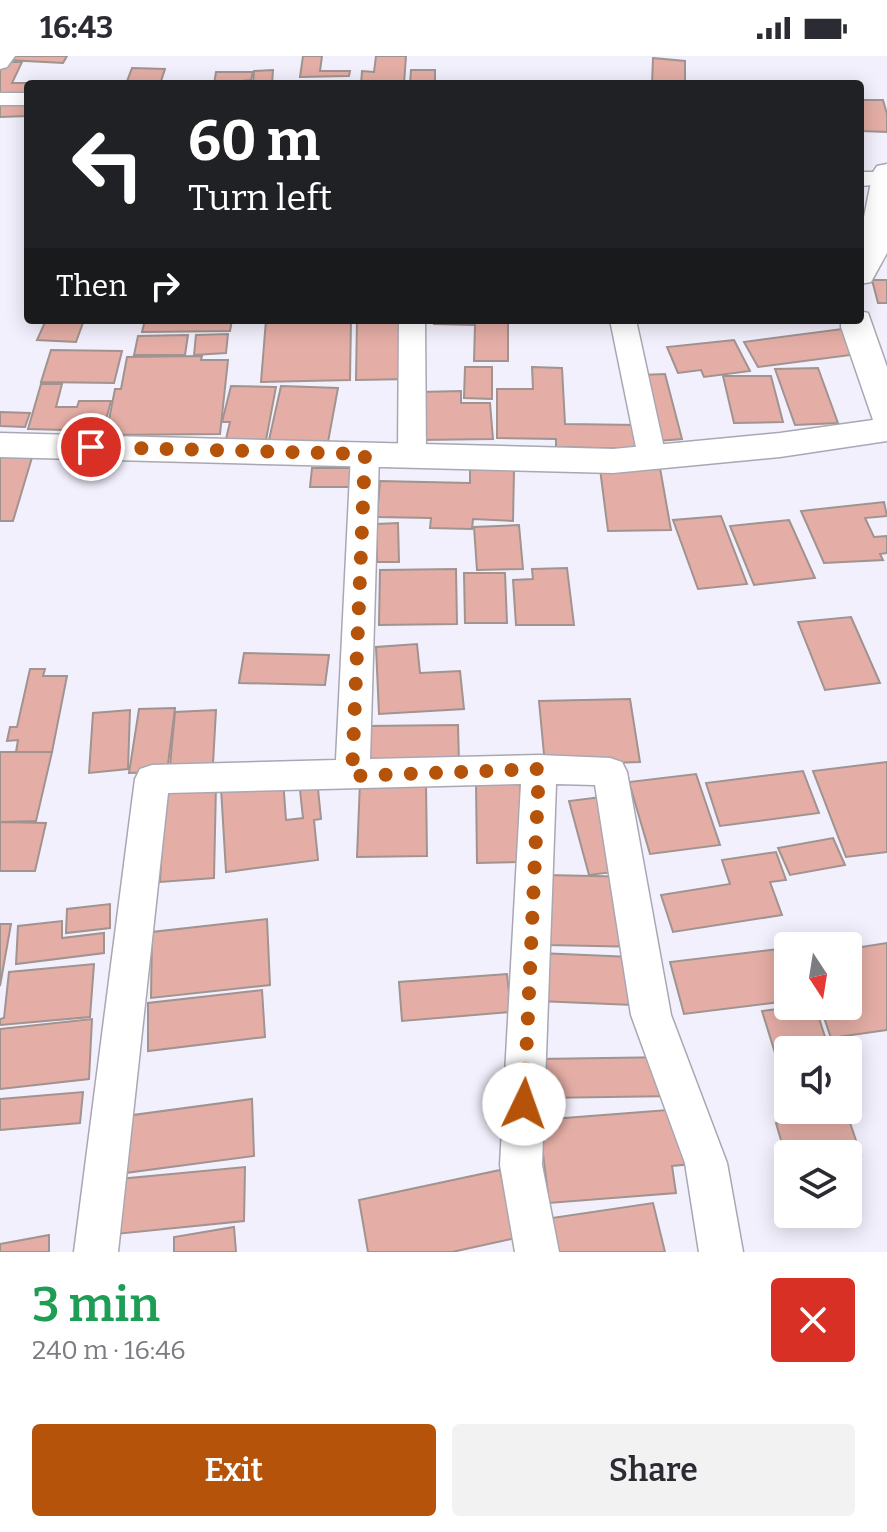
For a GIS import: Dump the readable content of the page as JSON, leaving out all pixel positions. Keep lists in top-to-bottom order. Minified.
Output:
{"north":"bottom","page":{"status":"16:43","turn":["60 m","Turn left"],"then":"Then","heading":["3 min","240 m · 16:46"],"buttons":["Exit","Share"]}}
